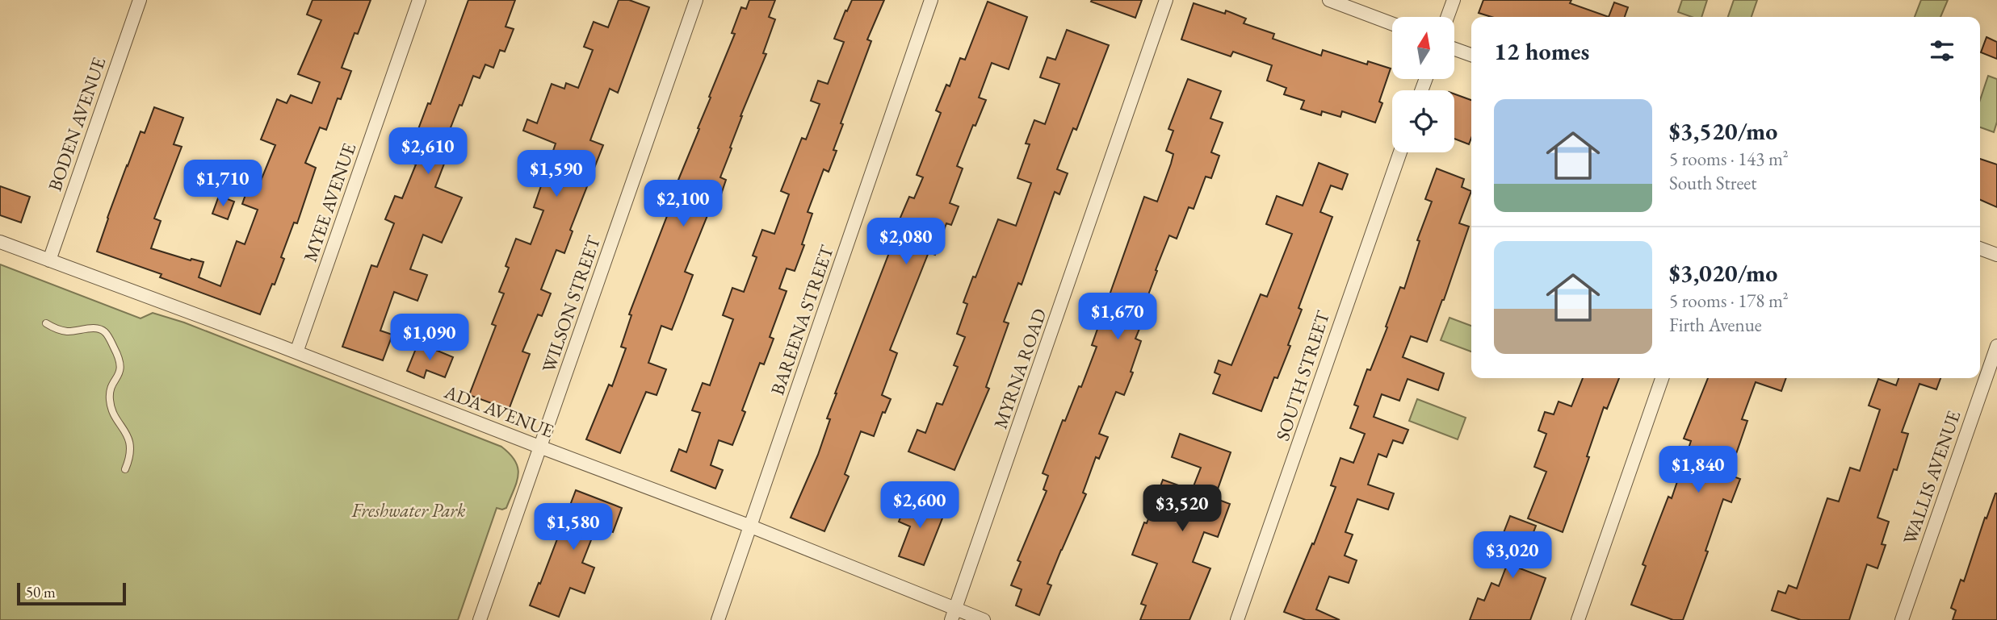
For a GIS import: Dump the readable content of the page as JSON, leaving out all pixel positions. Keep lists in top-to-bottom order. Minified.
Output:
{"streets":{"street":["BODEN AVENUE","MYEE AVENUE","WILSON STREET","BAREENA STREET","MYRNA ROAD","SOUTH STREET","ADA AVENUE","WALLIS AVENUE"]},"crossings":[["BODEN AVENUE","ADA AVENUE"],["MYEE AVENUE","ADA AVENUE"],["WILSON STREET","ADA AVENUE"],["BAREENA STREET","ADA AVENUE"],["MYRNA ROAD","ADA AVENUE"]],"parks":["Freshwater Park"],"scale_bar":"50 m","north":"top","page":{"heading":"12 homes","list":[{"name":"$3,520/mo","note":"5 rooms · 143 m² · South Street"},{"name":"$3,020/mo","note":"5 rooms · 178 m² · Firth Avenue"}],"price":["$2,610","$1,590","$1,710","$2,100","$2,080","$1,670","$1,090","$1,840","$2,600","$3,520","$1,580","$3,020"],"scale":"50 m"}}
